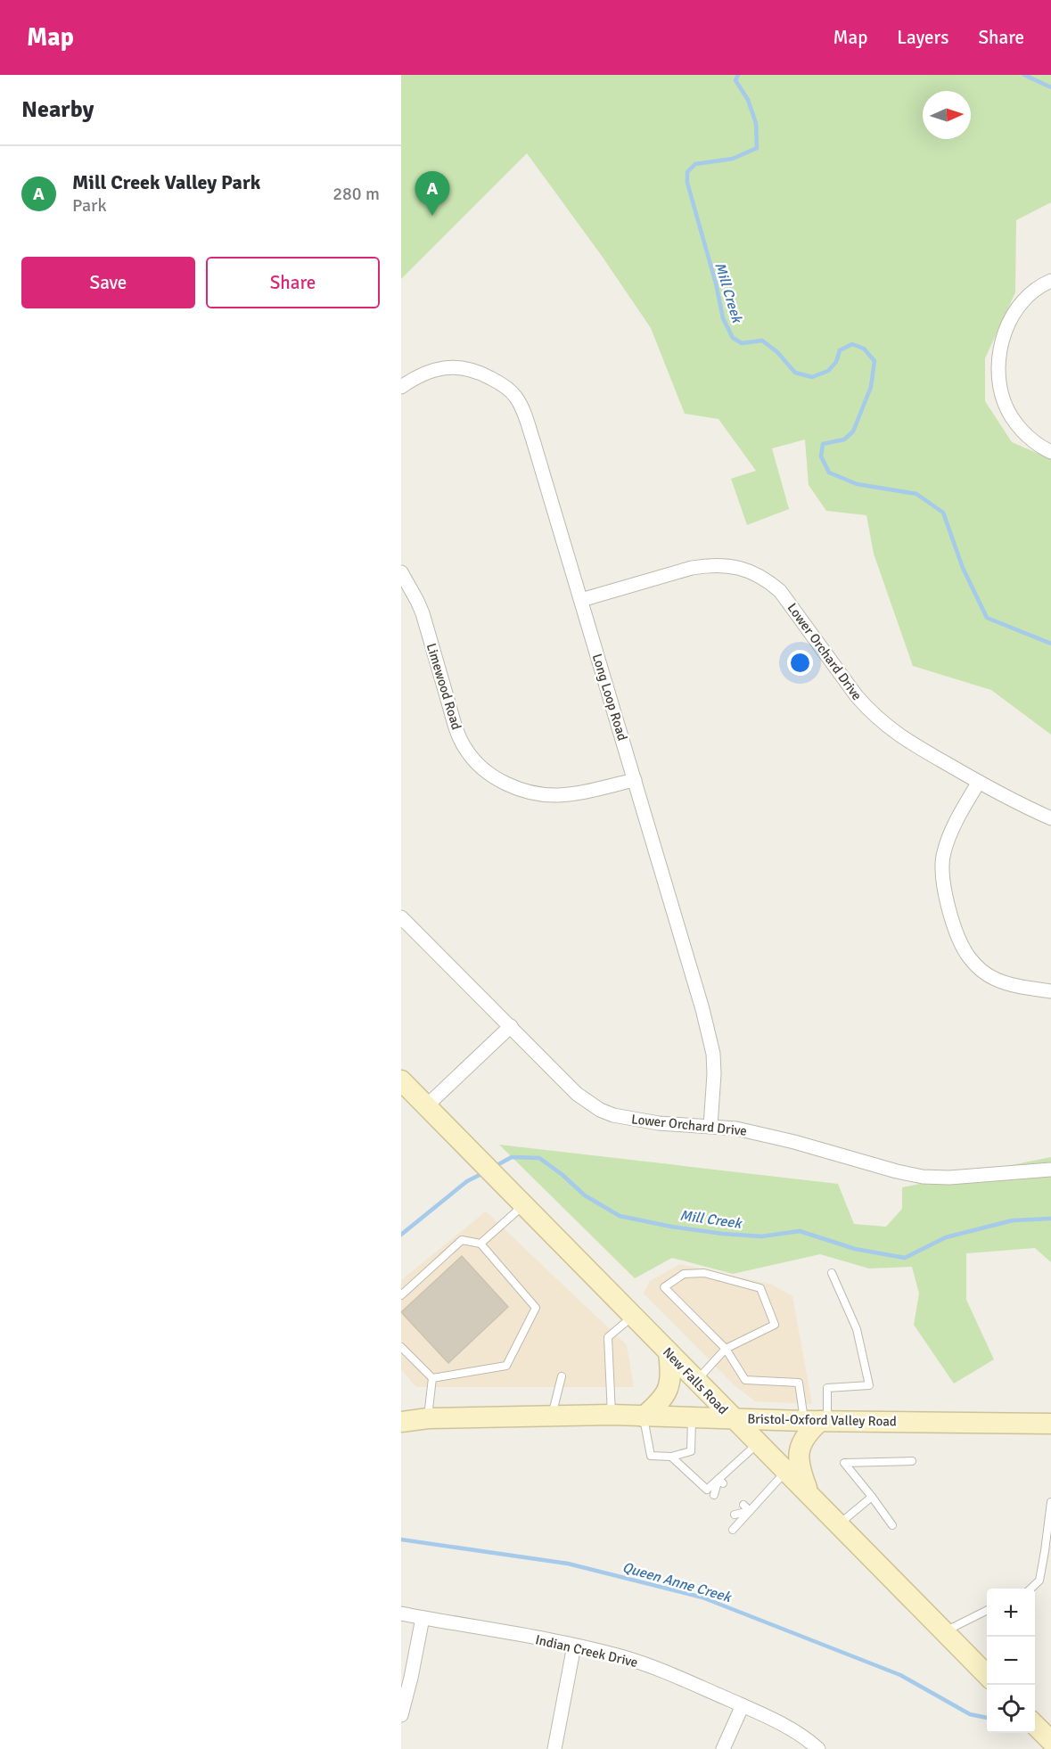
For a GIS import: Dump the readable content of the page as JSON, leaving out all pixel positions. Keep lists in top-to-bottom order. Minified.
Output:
{"streets":{"main road":["New Falls Road","Bristol-Oxford Valley Road"],"street":["Lower Orchard Drive","Limewood Road","Long Loop Road","Indian Creek Drive"]},"crossings":[["Lower Orchard Drive","Long Loop Road"],["Limewood Road","Long Loop Road"],["New Falls Road","Bristol-Oxford Valley Road"]],"water":["Mill Creek","Queen Anne Creek"],"north":"right","page":{"header":"Map","nav":["Map","Layers","Share"],"heading":"Nearby","list":[{"mark":"A","name":"Mill Creek Valley Park","note":"Park","value":"280 m"}],"pins":"A","buttons":["Save","Share"],"map_buttons":["+","−"]}}
